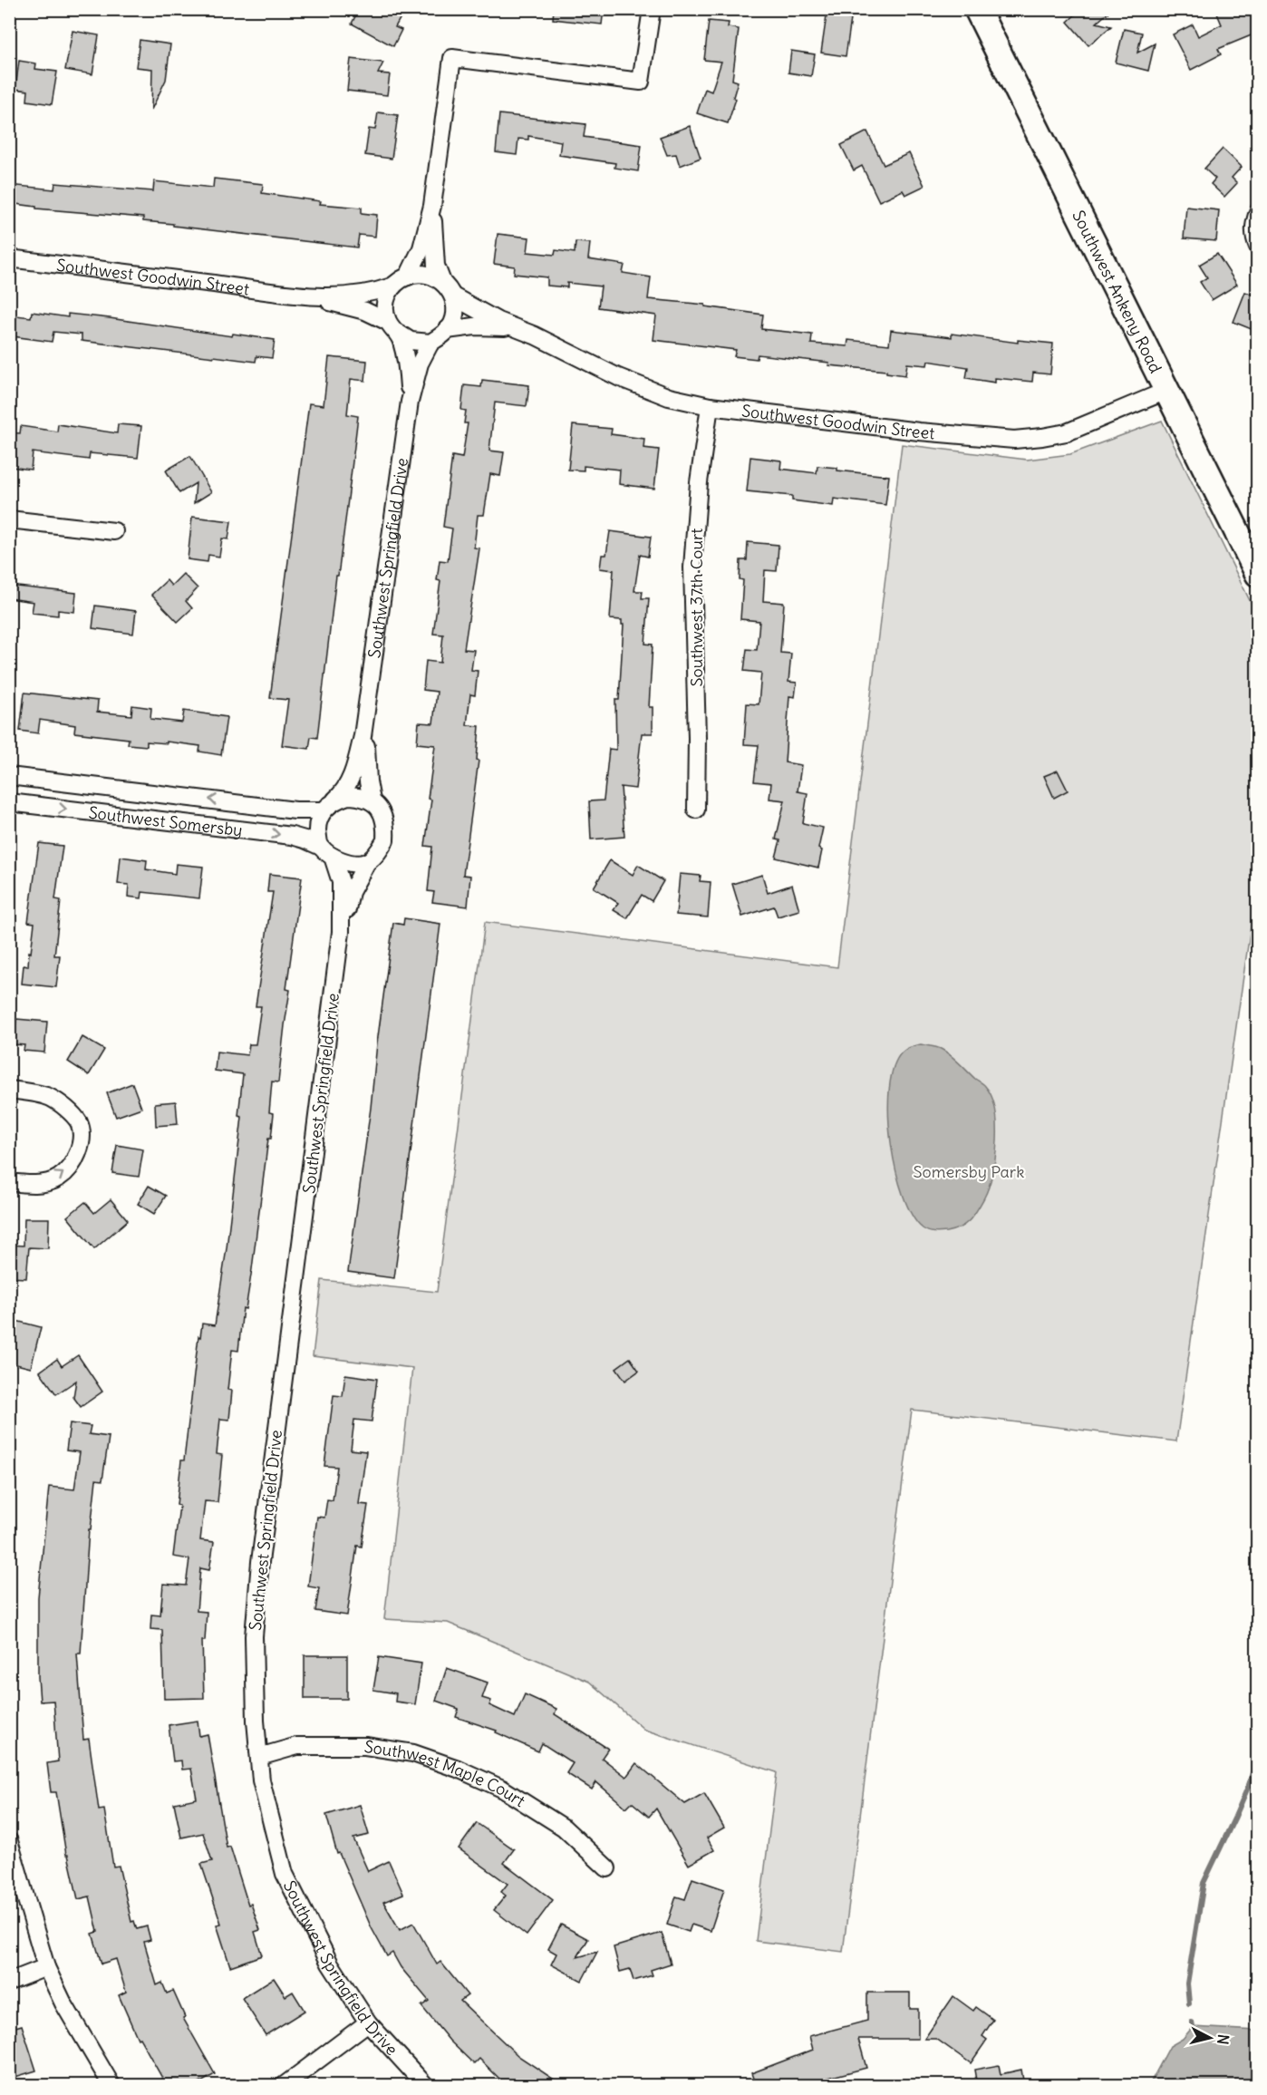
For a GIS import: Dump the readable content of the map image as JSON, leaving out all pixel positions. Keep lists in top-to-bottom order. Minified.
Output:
{"streets":{"street":["Southwest Goodwin Street","Southwest Ankeny Road","Southwest Springfield Drive","Southwest 37th Court","Southwest Somersby","Southwest Maple Court"]},"crossings":[["Southwest Goodwin Street","Southwest Ankeny Road"],["Southwest Goodwin Street","Southwest Springfield Drive"],["Southwest Goodwin Street","Southwest 37th Court"],["Southwest Springfield Drive","Southwest Somersby"],["Southwest Springfield Drive","Southwest Maple Court"]],"parks":["Somersby Park"],"north":"right"}
